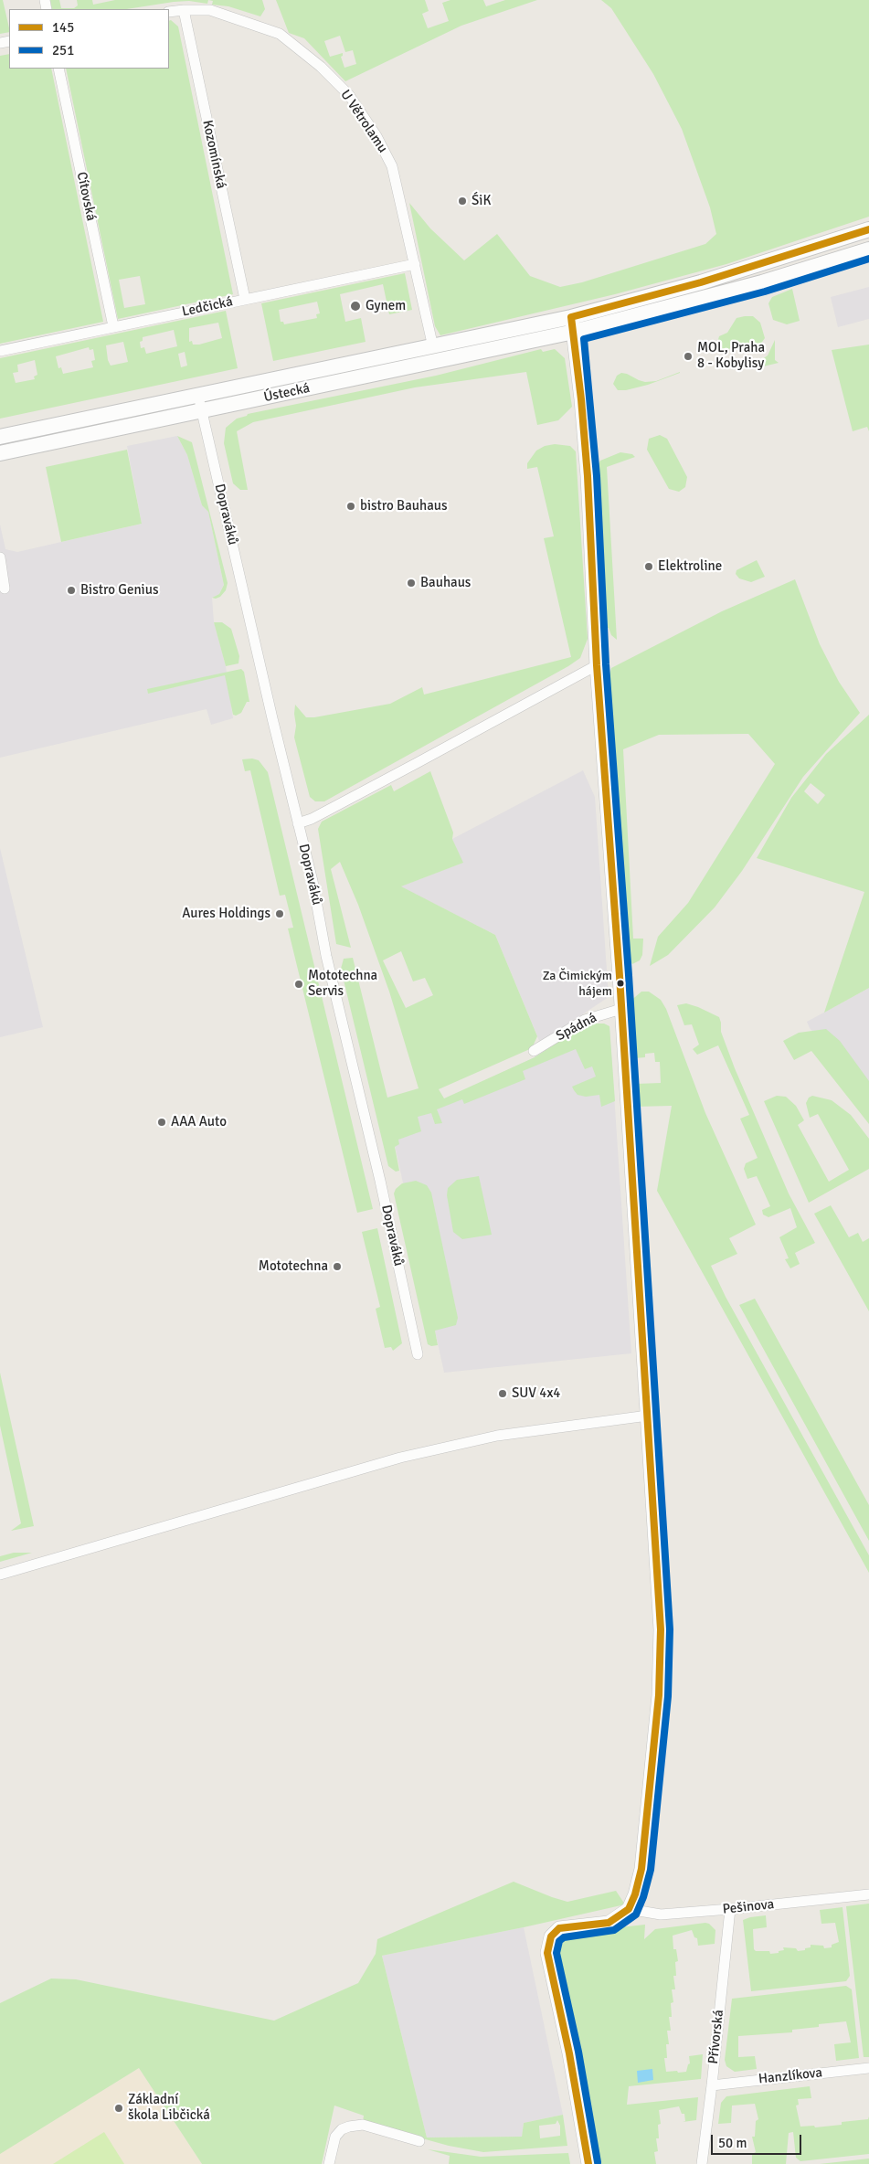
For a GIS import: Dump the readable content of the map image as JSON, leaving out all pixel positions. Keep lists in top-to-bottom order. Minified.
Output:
{"streets":{"main road":["Ústecká"],"street":["U Větrolamu","Kozomínská","Cítovská","Ledčická","Dopraváků","Spádná","Pešinova","Přívorská","Hanzlíkova"]},"crossings":[["U Větrolamu","Kozomínská"],["U Větrolamu","Ledčická"],["U Větrolamu","Ústecká"],["Kozomínská","Ledčická"],["Cítovská","Ledčická"],["Ústecká","Dopraváků"],["Pešinova","Přívorská"],["Přívorská","Hanzlíkova"]],"places":["ŚiK","Gynem","MOL, Praha 8 - Kobylisy","bistro Bauhaus","Elektroline","Bauhaus","Bistro Genius","Aures Holdings","Za Čimickým hájem","Mototechna Servis","AAA Auto","Mototechna","SUV 4x4","Základní škola Libčická"],"lines":["transit line 145","transit line 251"],"legend":["145","251"],"scale_bar":"50 m"}
